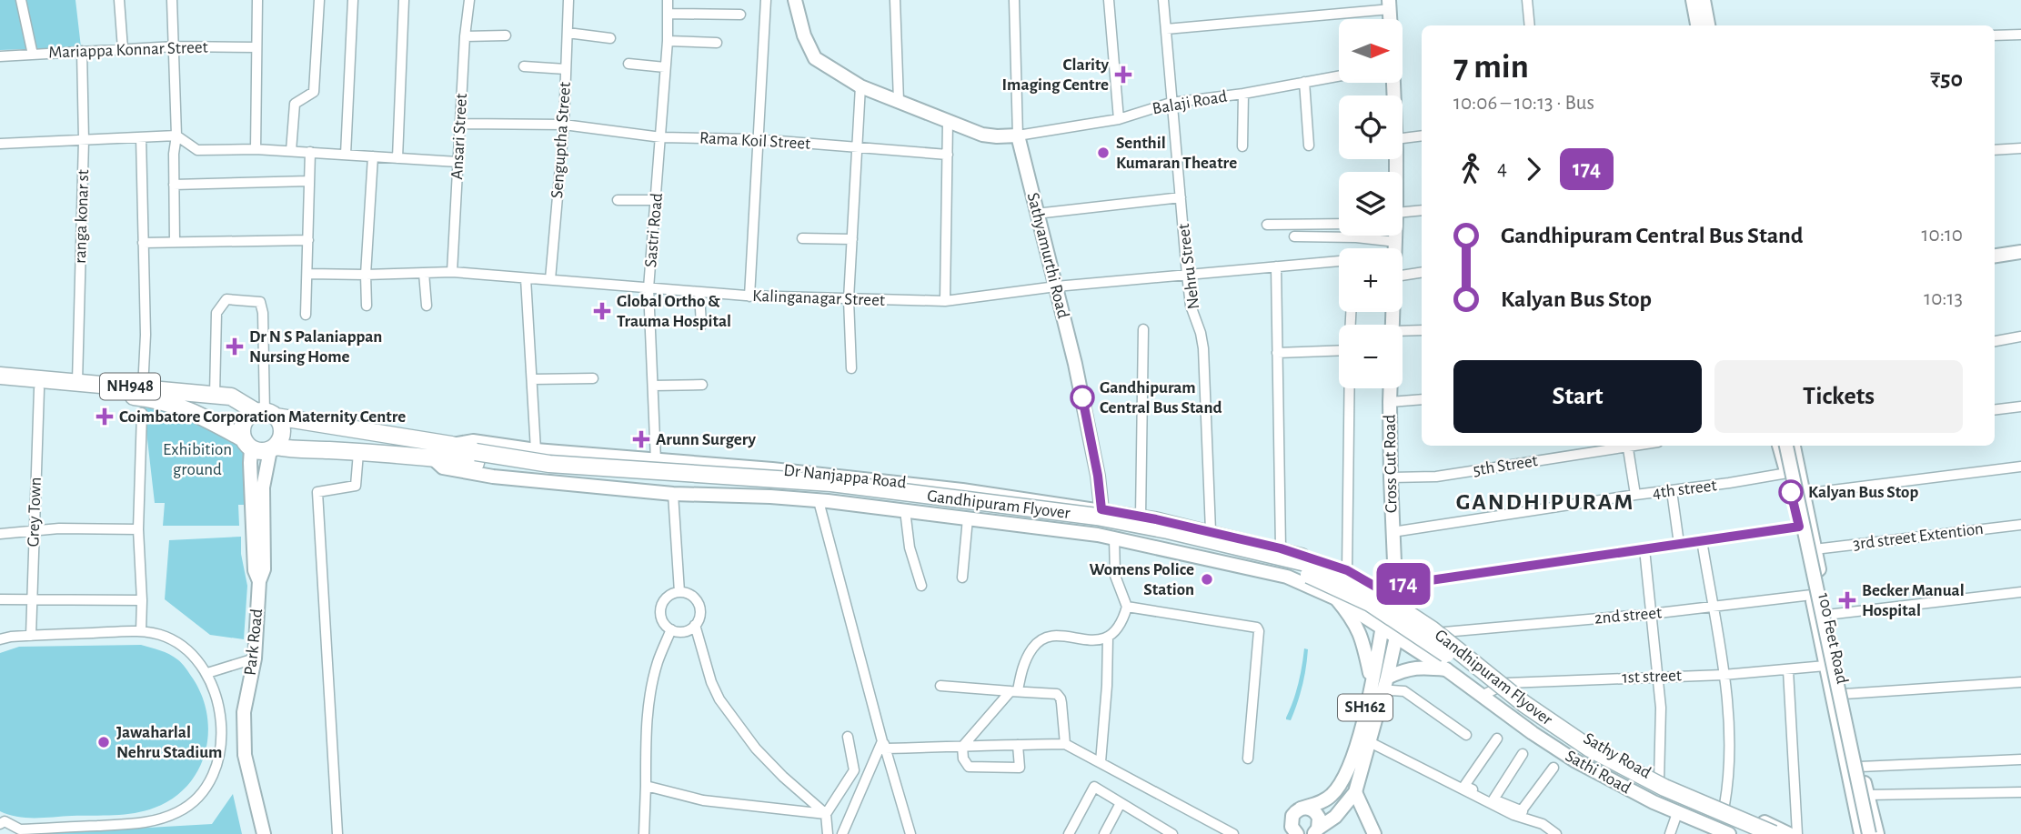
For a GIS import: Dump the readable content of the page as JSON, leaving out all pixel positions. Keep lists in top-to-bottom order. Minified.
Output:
{"streets":{"highway":["NH948","Dr Nanjappa Road","Gandhipuram Flyover"],"main road":["Sathyamurthi Road","Cross Cut Road","100 Feet Road","Park Road","SH162","Sathy Road","Sathi Road"],"street":["Mariappa Konnar Street","Balaji Road","Ansari Street","Senguptha Street","Rama Koil Street","ranga konar st","Sastri Road","Nehru Street","Kalinganagar Street","5th Street","4th street","Grey Town","3rd street Extention","2nd street","1st street"]},"crossings":[["Mariappa Konnar Street","ranga konar st"],["Balaji Road","Sathyamurthi Road"],["Balaji Road","Nehru Street"],["Ansari Street","Rama Koil Street"],["Ansari Street","Kalinganagar Street"],["Senguptha Street","Rama Koil Street"],["Senguptha Street","Kalinganagar Street"],["Rama Koil Street","Sastri Road"],["ranga konar st","Dr Nanjappa Road"],["Sastri Road","Kalinganagar Street"],["Sastri Road","Dr Nanjappa Road"],["Sathyamurthi Road","Kalinganagar Street"],["Sathyamurthi Road","Dr Nanjappa Road"],["Nehru Street","Kalinganagar Street"],["Nehru Street","Dr Nanjappa Road"],["NH948","Dr Nanjappa Road"],["NH948","Park Road"],["Cross Cut Road","5th Street"],["Cross Cut Road","Dr Nanjappa Road"],["Cross Cut Road","4th street"],["Cross Cut Road","SH162"],["Dr Nanjappa Road","Gandhipuram Flyover"],["Dr Nanjappa Road","Grey Town"],["Dr Nanjappa Road","Park Road"],["Dr Nanjappa Road","SH162"],["Dr Nanjappa Road","Sathy Road"],["Dr Nanjappa Road","Sathi Road"],["4th street","100 Feet Road"],["3rd street Extention","100 Feet Road"],["2nd street","100 Feet Road"],["2nd street","Sathy Road"],["100 Feet Road","1st street"],["1st street","Sathy Road"],["1st street","Sathi Road"],["SH162","Sathy Road"],["SH162","Sathi Road"]],"districts":["GANDHIPURAM"],"parks":["Exhibition ground"],"places":{"health":["Clarity Imaging Centre","Global Ortho & Trauma Hospital","Dr N S Palaniappan Nursing Home","Coimbatore Corporation Maternity Centre","Arunn Surgery","Becker Manual Hospital"],"other":["Senthil Kumaran Theatre","Gandhipuram Central Bus Stand","Kalyan Bus Stop","Womens Police Station","Jawaharlal Nehru Stadium"]},"lines":["bus line 174"],"north":"right","page":{"on_map":"174","map_buttons":["+","−"],"heading":["7 min","10:06 – 10:13 · Bus","₹50"],"legs":["4","174"],"list":[{"name":"Gandhipuram Central Bus Stand","value":"10:10"},{"name":"Kalyan Bus Stop","value":"10:13"}],"buttons":["Start","Tickets"]}}
